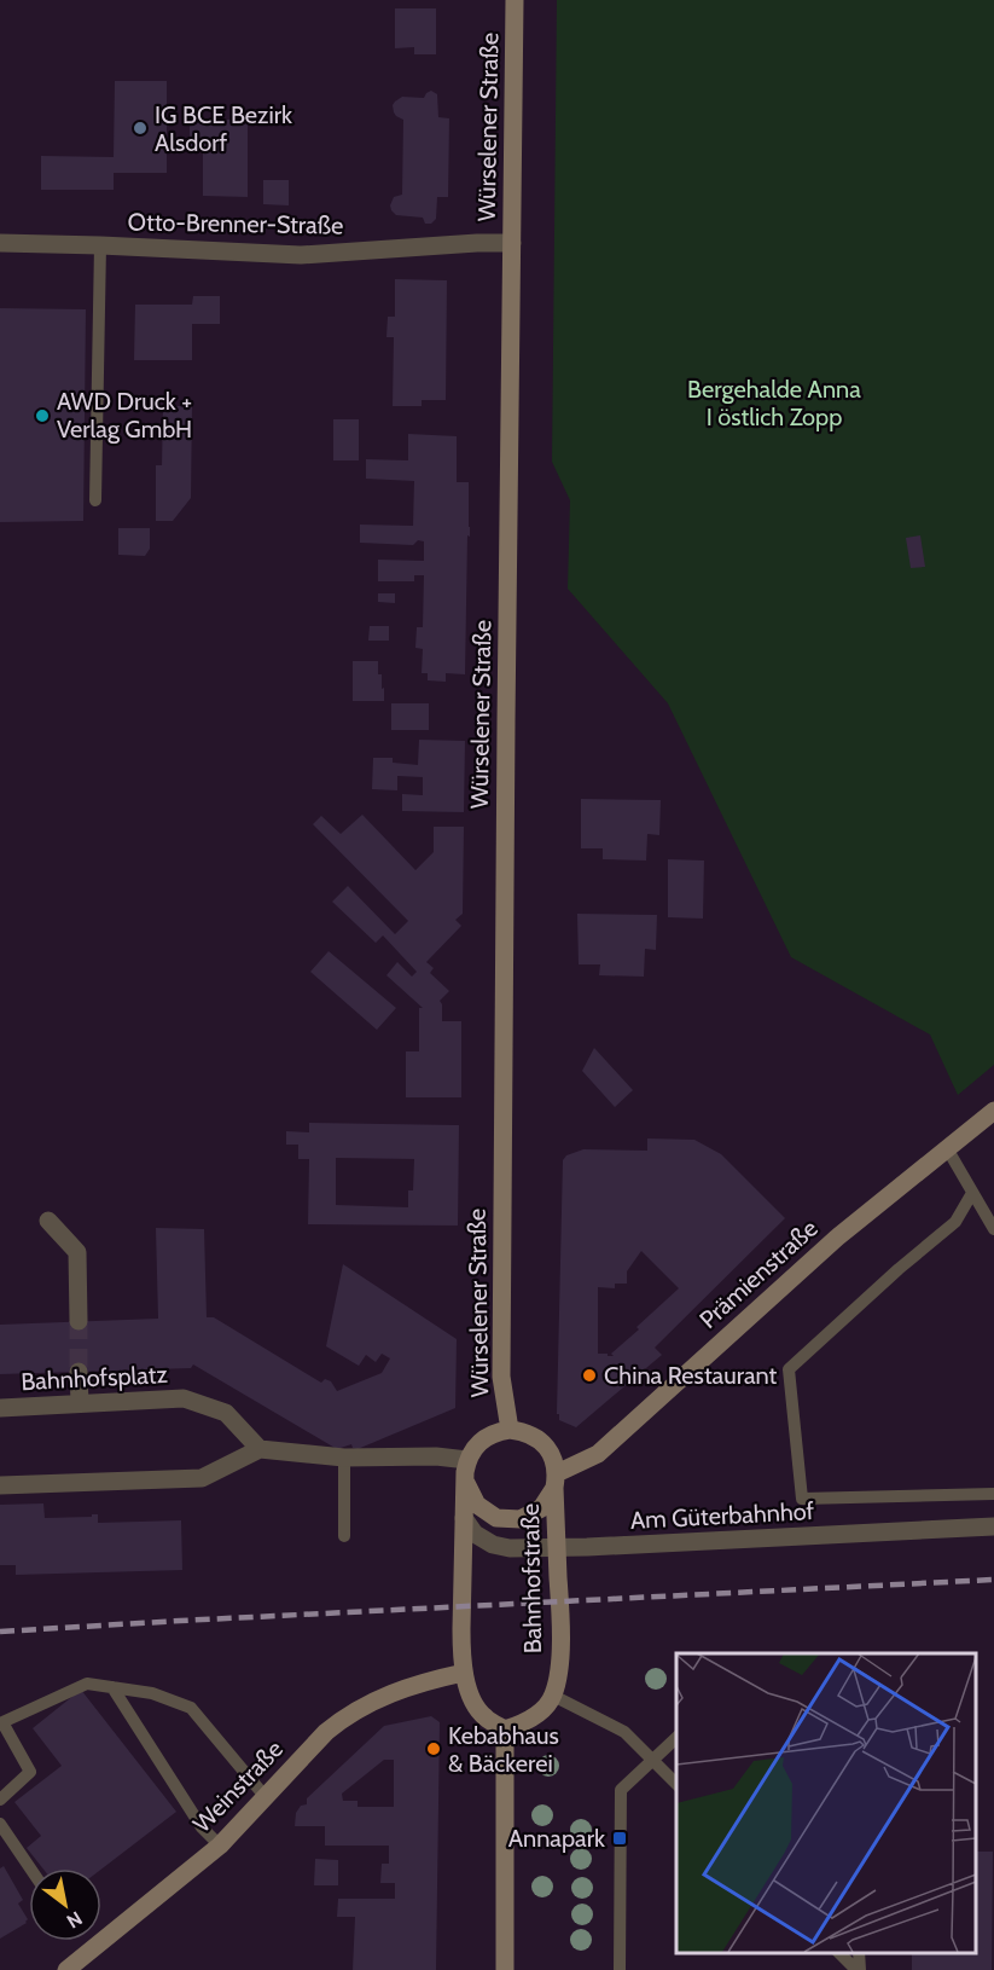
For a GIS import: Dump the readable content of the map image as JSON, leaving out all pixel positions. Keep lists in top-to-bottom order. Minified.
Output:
{"streets":{"main road":["Würselener Straße","Prämienstraße","Bahnhofstraße","Weinstraße"],"street":["Otto-Brenner-Straße","Bahnhofsplatz","Am Güterbahnhof"]},"crossings":[["Würselener Straße","Otto-Brenner-Straße"],["Würselener Straße","Prämienstraße"],["Würselener Straße","Bahnhofstraße"],["Prämienstraße","Bahnhofstraße"],["Am Güterbahnhof","Bahnhofstraße"]],"parks":["Bergehalde Anna I östlich Zopp"],"places":{"other":["IG BCE Bezirk Alsdorf","AWD Druck + Verlag GmbH","China Restaurant","Kebabhaus & Bäckerei"],"transit":["Annapark"]},"north":"bottom right"}
